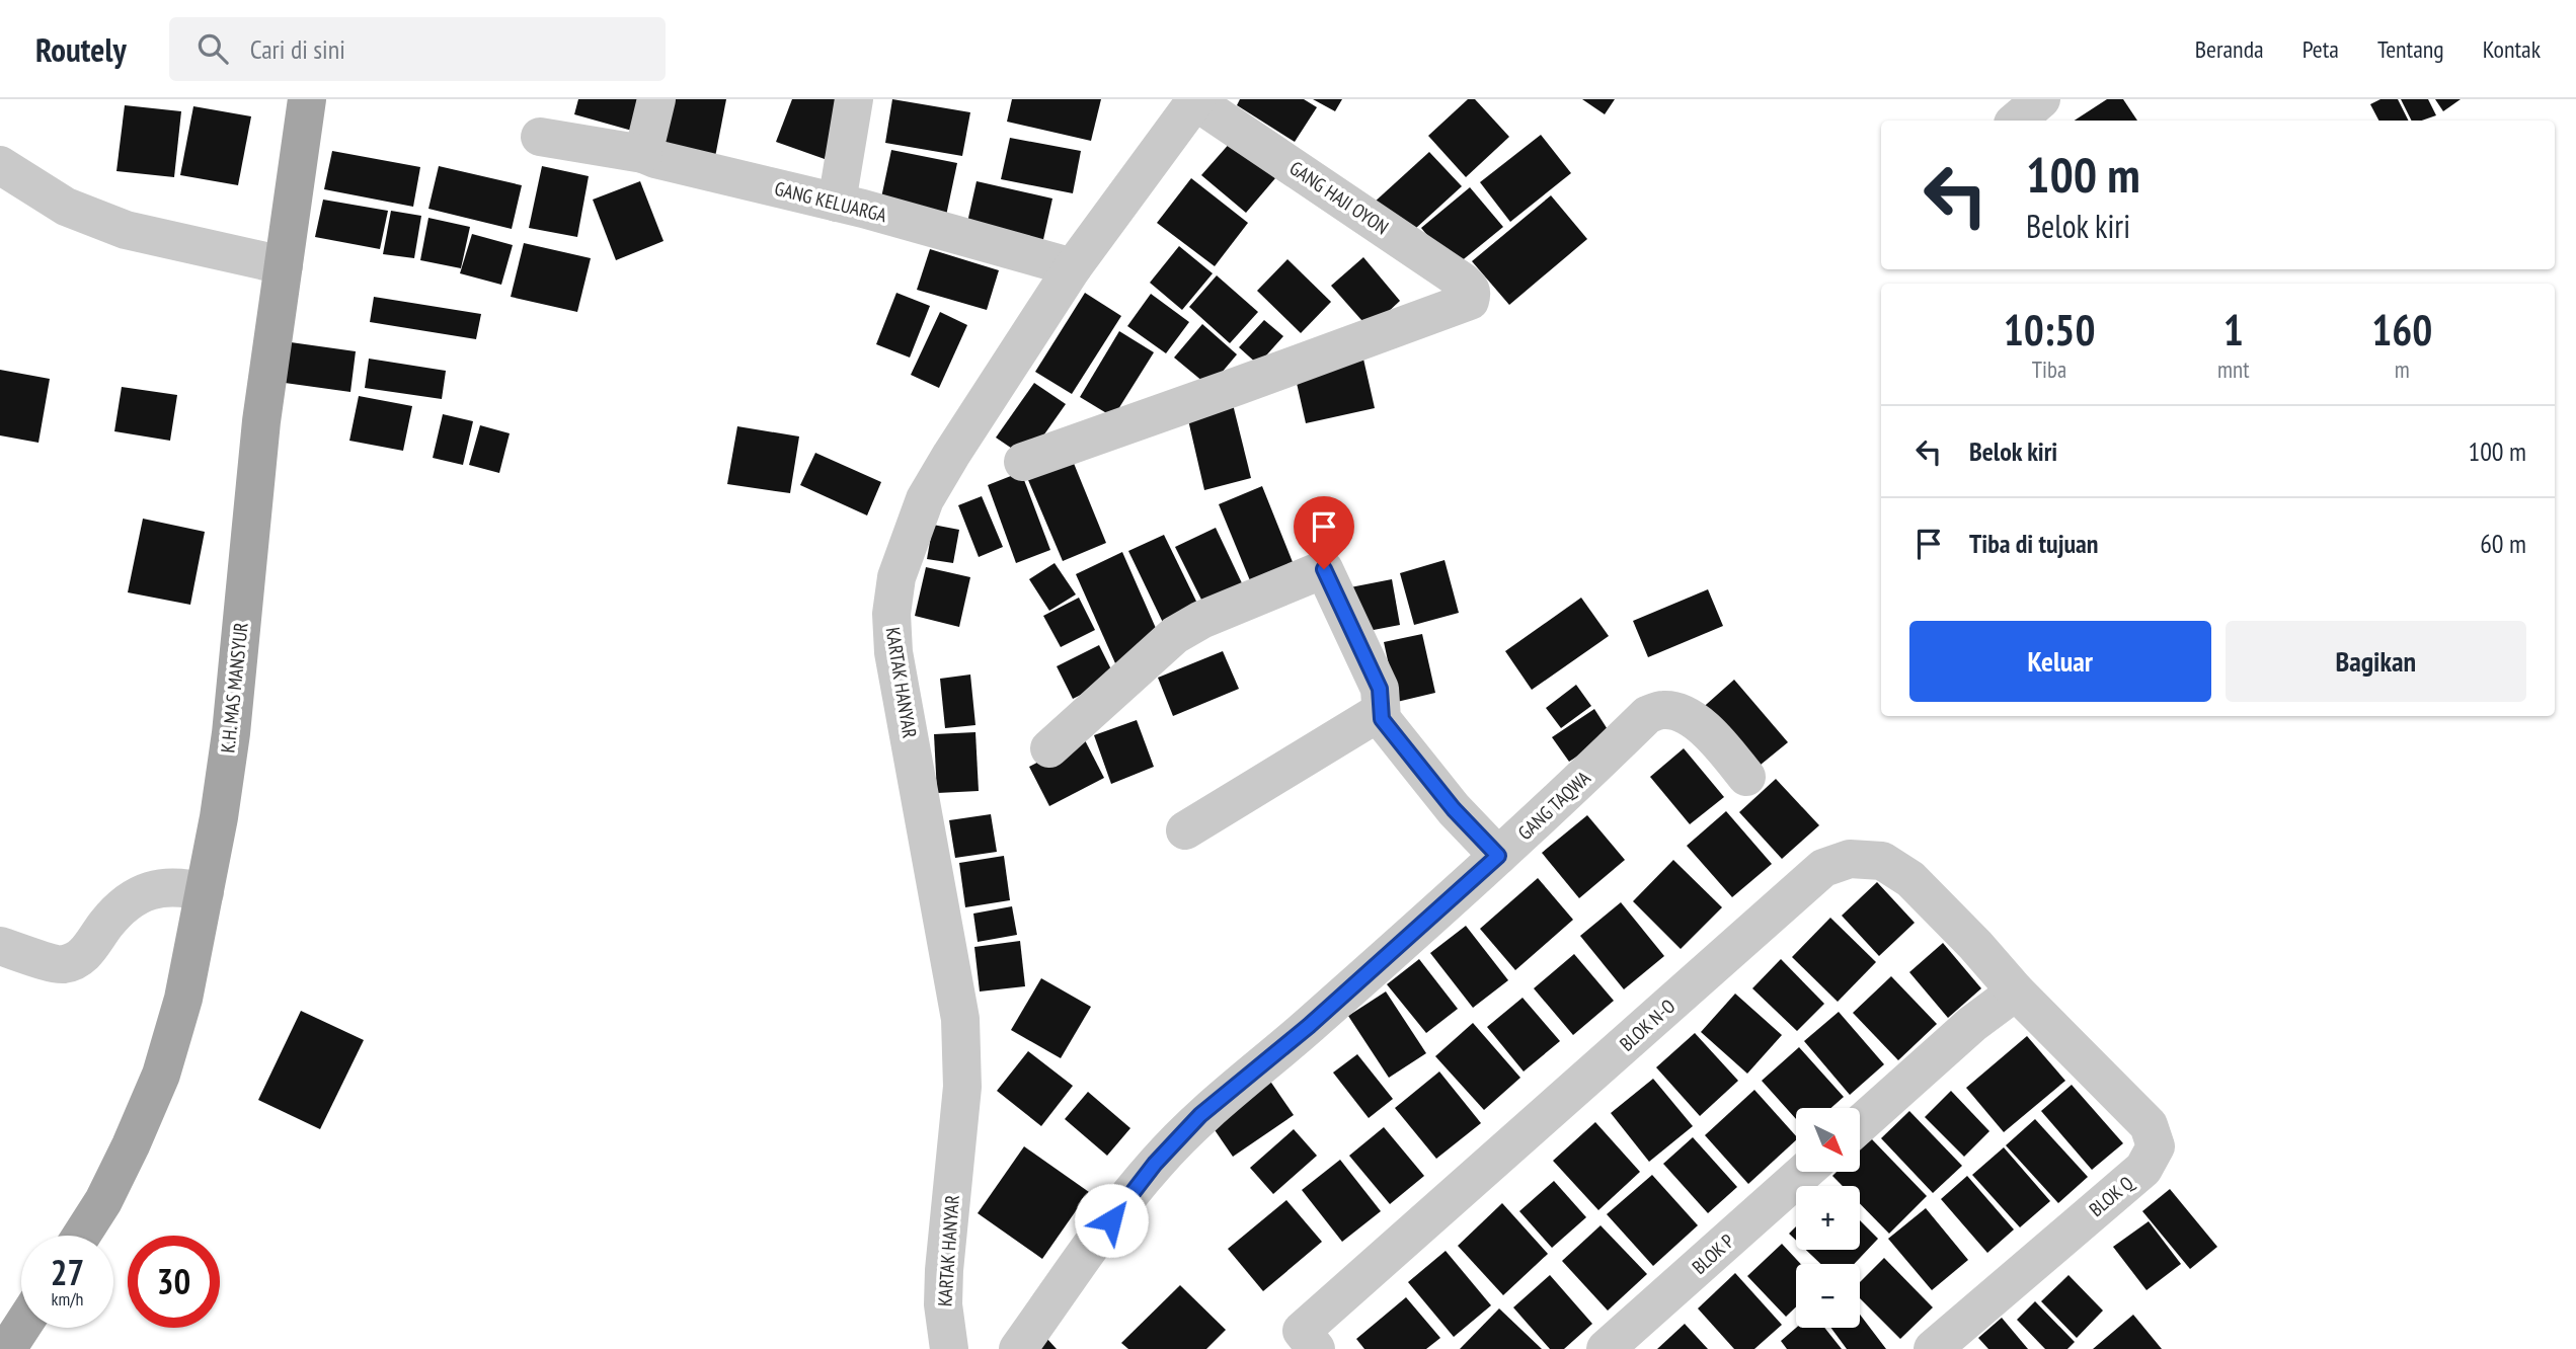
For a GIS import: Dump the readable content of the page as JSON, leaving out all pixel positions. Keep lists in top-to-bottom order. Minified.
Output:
{"streets":{"main road":["K.H. MAS MANSYUR"],"street":["GANG HAJI OYON","GANG KELUARGA","KARTAK HANYAR","GANG TAQWA","BLOK N-O","BLOK Q","BLOK P"]},"crossings":[["GANG HAJI OYON","KARTAK HANYAR"],["GANG KELUARGA","KARTAK HANYAR"],["BLOK N-O","BLOK Q"]],"north":"bottom right","page":{"header":"Routely","search":"Cari di sini","nav":["Beranda","Peta","Tentang","Kontak"],"turn":["100 m","Belok kiri"],"eta":["10:50","Tiba","1","mnt","160","m"],"list":[{"name":"Belok kiri","value":"100 m"},{"name":"Tiba di tujuan","value":"60 m"}],"buttons":["Keluar","Bagikan"],"map_buttons":["+","−"],"speed":"27 km/h","limit":"30"}}
